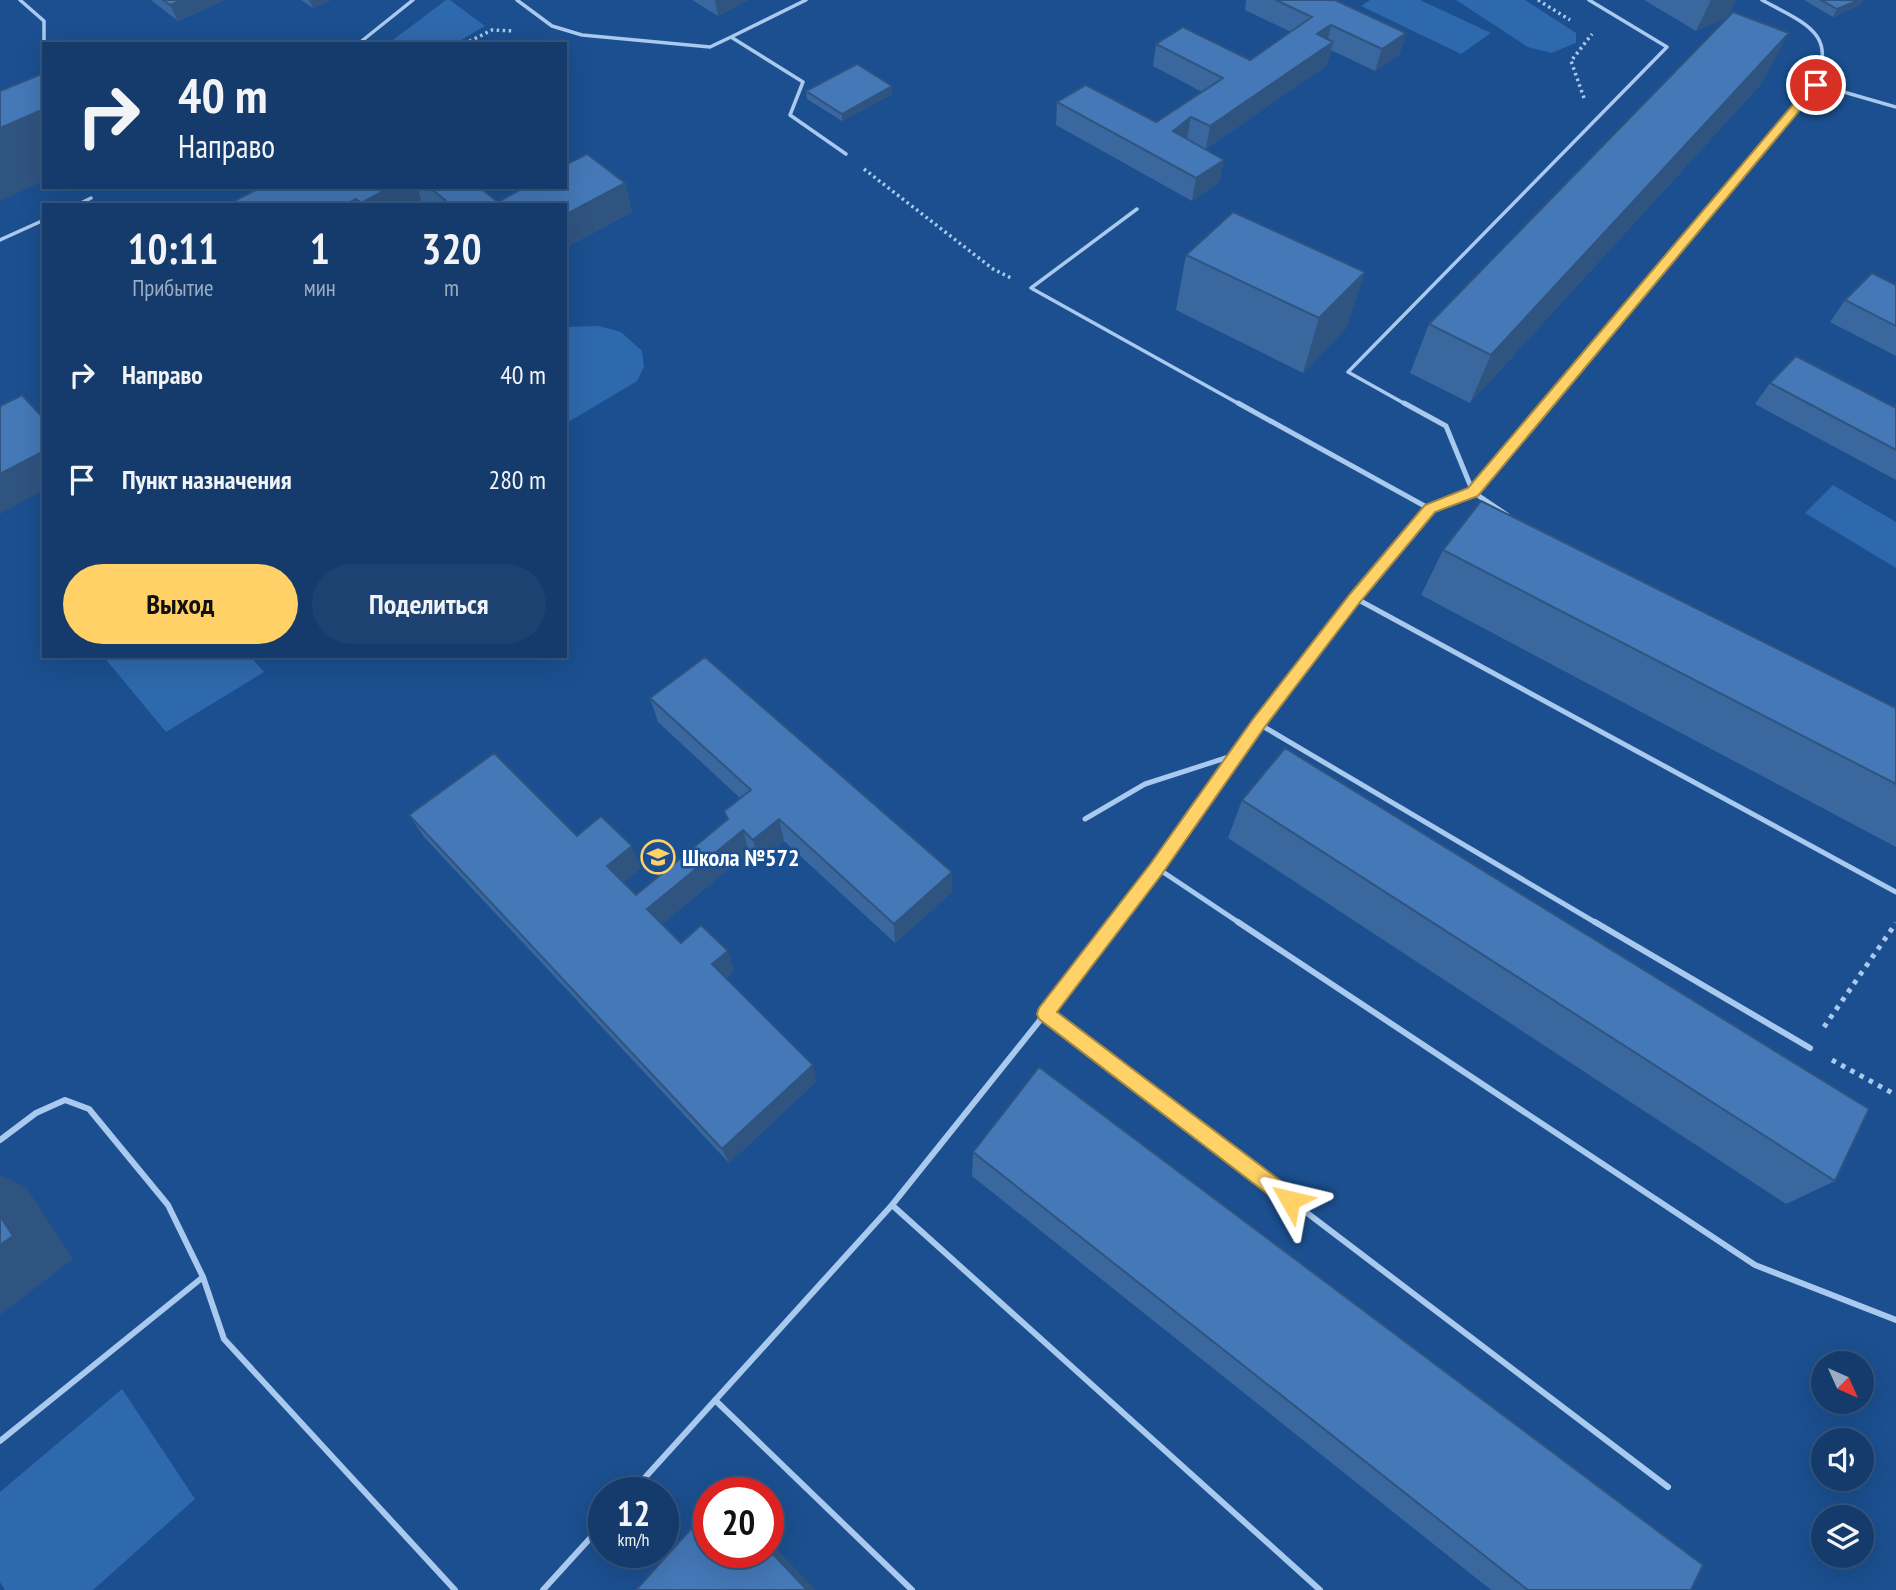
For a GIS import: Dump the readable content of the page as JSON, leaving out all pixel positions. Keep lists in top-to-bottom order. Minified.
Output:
{"places":{"school or university":["Школа №572"]},"north":"bottom right","page":{"turn":["40 m","Направо"],"eta":["10:11","Прибытие","1","мин","320","m"],"list":[{"name":"Направо","value":"40 m"},{"name":"Пункт назначения","value":"280 m"}],"buttons":["Выход","Поделиться"],"speed":"12 km/h","limit":"20"}}
